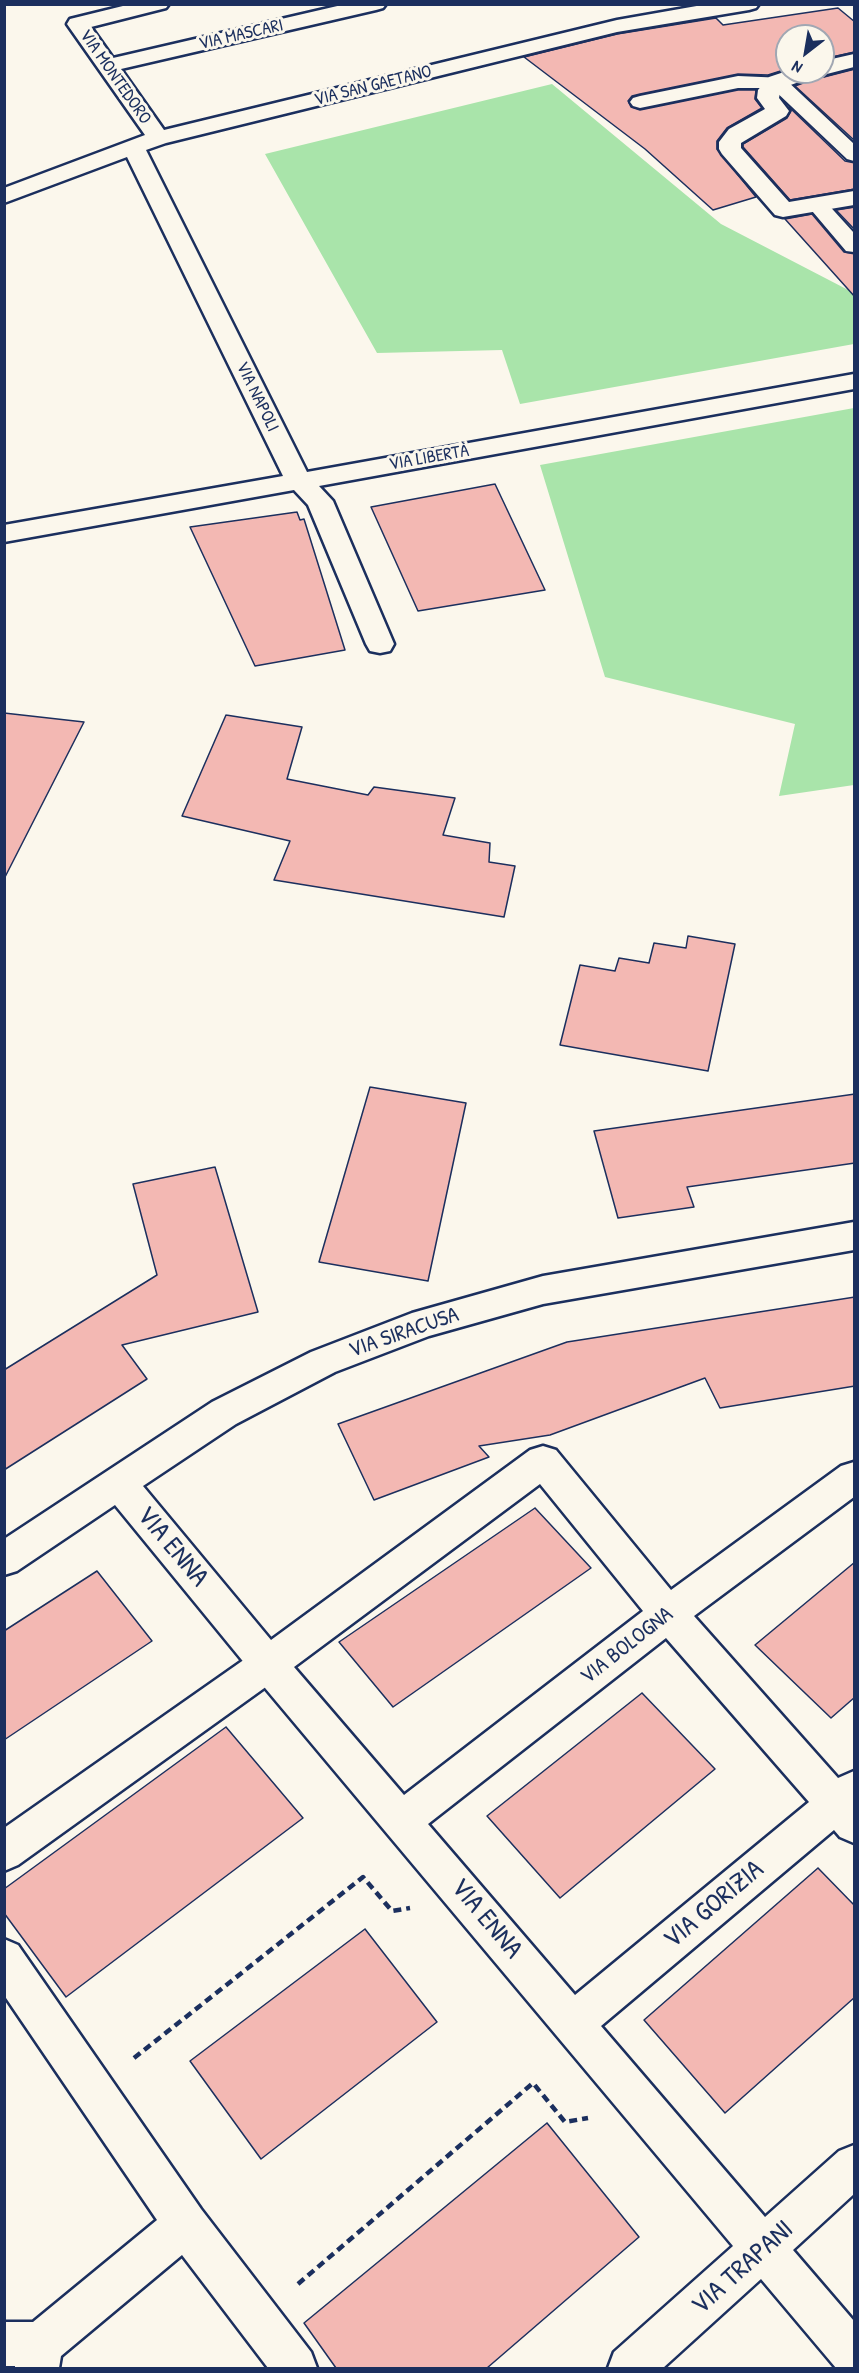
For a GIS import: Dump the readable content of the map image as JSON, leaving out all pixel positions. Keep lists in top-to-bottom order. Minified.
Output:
{"streets":{"street":["VIA MASCARI","VIA MONTEDORO","VIA SAN GAETANO","VIA NAPOLI","VIA LIBERTÀ","VIA SIRACUSA","VIA ENNA","VIA BOLOGNA","VIA GORIZIA","VIA TRAPANI"]},"crossings":[["VIA MASCARI","VIA MONTEDORO"],["VIA MONTEDORO","VIA SAN GAETANO"],["VIA SAN GAETANO","VIA NAPOLI"],["VIA NAPOLI","VIA LIBERTÀ"],["VIA SIRACUSA","VIA ENNA"],["VIA ENNA","VIA BOLOGNA"],["VIA ENNA","VIA GORIZIA"],["VIA ENNA","VIA TRAPANI"]],"north":"bottom left"}
